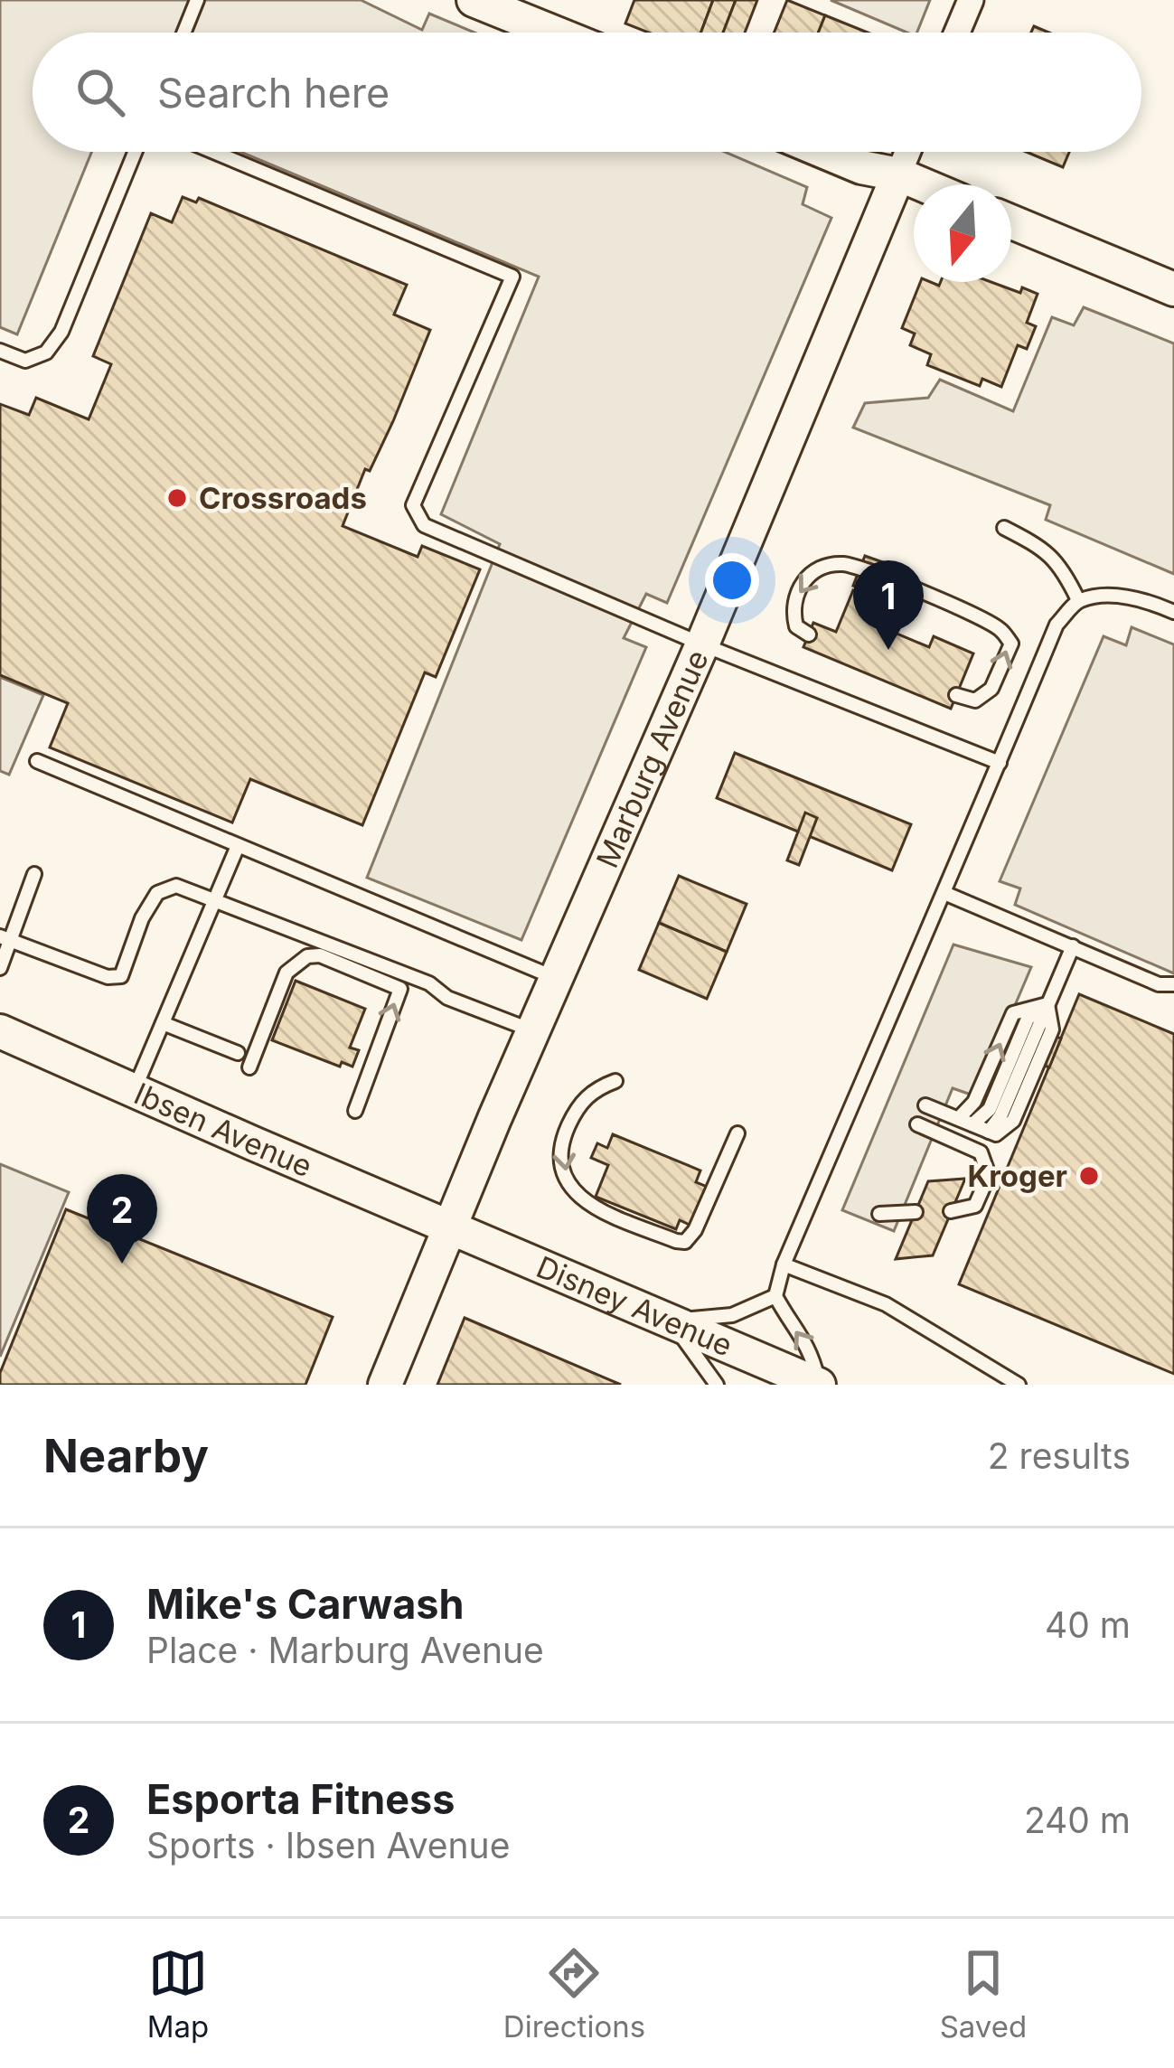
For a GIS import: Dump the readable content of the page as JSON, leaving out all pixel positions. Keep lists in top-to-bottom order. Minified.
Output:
{"streets":{"street":["Marburg Avenue","Ibsen Avenue","Disney Avenue"]},"crossings":[["Marburg Avenue","Ibsen Avenue"],["Marburg Avenue","Disney Avenue"],["Ibsen Avenue","Disney Avenue"]],"places":["Crossroads","Kroger"],"north":"bottom","page":{"search":"Search here","pins":["1","2"],"heading":["Nearby","2 results"],"list":[{"mark":"1","name":"Mike's Carwash","note":"Place · Marburg Avenue","value":"40 m"},{"mark":"2","name":"Esporta Fitness","note":"Sports · Ibsen Avenue","value":"240 m"}],"nav":["Map","Directions","Saved"]}}
